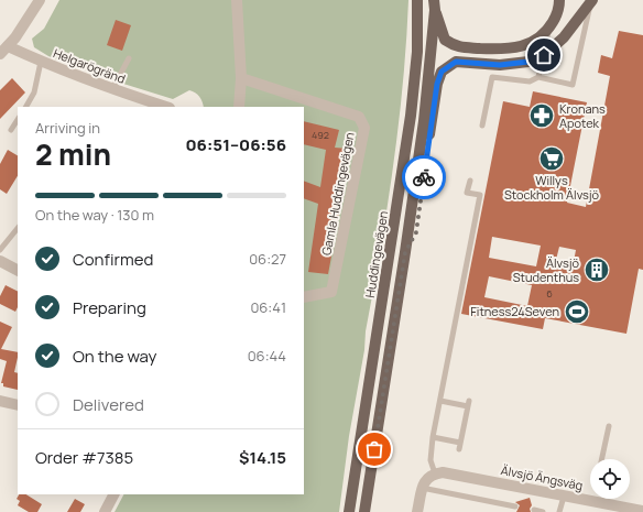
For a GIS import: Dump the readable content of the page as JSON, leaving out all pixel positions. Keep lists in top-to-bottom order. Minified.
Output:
{"streets":{"main road":["Huddingevägen"],"street":["Helgarögränd","Gamla Huddingevägen","Älvsjö Ängsväg"]},"places":{"pharmacy":["Kronans Apotek"],"supermarket":["Willys Stockholm Älvsjö"],"building":["Älvsjö Studenthus"],"sports":["Fitness24Seven"]},"house_numbers":["492","6"],"page":{"heading":["2 min","Arriving in","06:51–06:56"],"panel":["Order #7385","$14.15"],"bar":"On the way · 130 m","list":[["Confirmed","06:27"],["Preparing","06:41"],["On the way","06:44"],"Delivered"]}}
